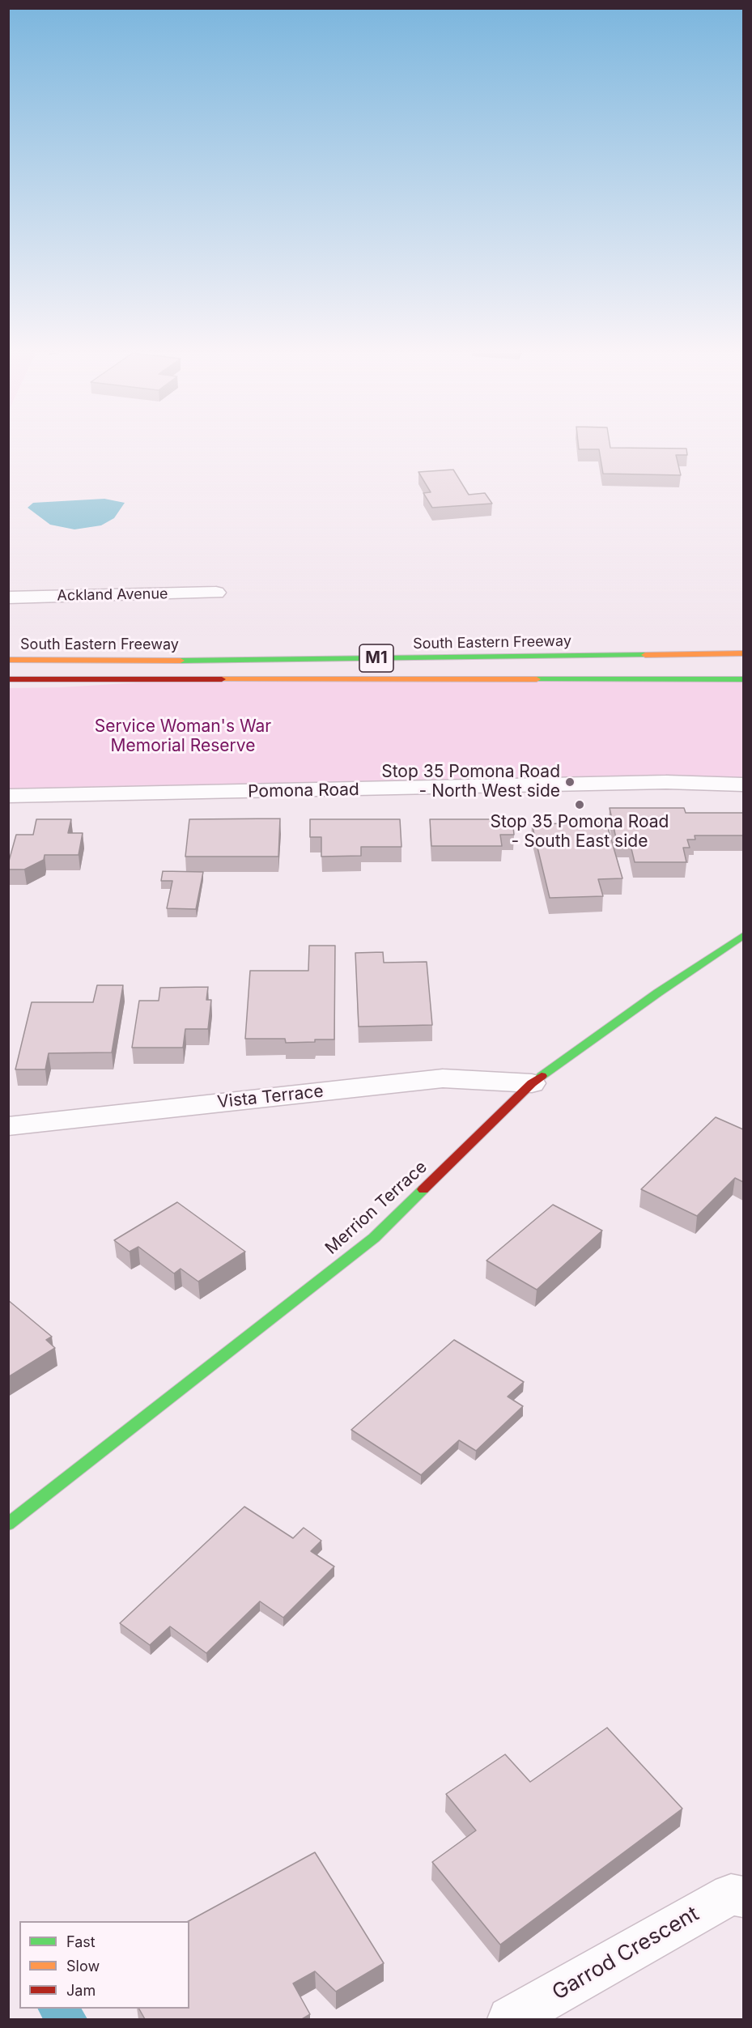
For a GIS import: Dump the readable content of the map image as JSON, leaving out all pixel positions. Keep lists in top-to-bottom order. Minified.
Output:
{"streets":{"main road":["South Eastern Freeway","M1","Merrion Terrace"],"street":["Ackland Avenue","Pomona Road","Vista Terrace","Garrod Crescent"]},"crossings":[["Vista Terrace","Merrion Terrace"]],"parks":["Service Woman's War Memorial Reserve"],"places":["Stop 35 Pomona Road - North West side","Stop 35 Pomona Road - South East side"],"legend":["Fast","Slow","Jam"]}
